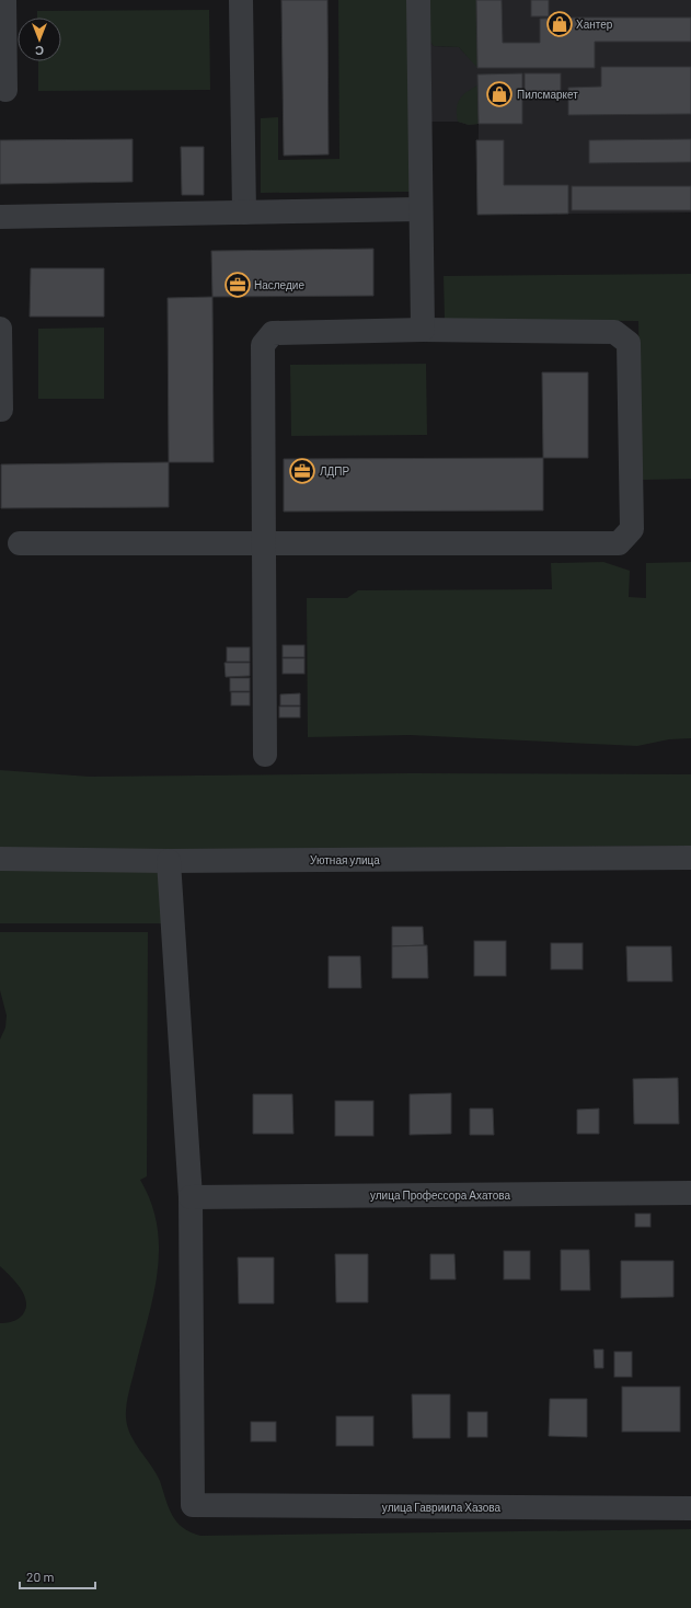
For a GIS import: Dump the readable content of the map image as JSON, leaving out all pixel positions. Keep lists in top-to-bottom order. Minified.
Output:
{"streets":{"street":["Уютная улица","улица Профессора Ахатова","улица Гавриила Хазова"]},"crossings":[["улица Профессора Ахатова","улица Гавриила Хазова"]],"places":{"shop":["Хантер","Пилсмаркет"],"office":["Наследие","ЛДПР"]},"scale_bar":"20 m","north":"bottom"}
